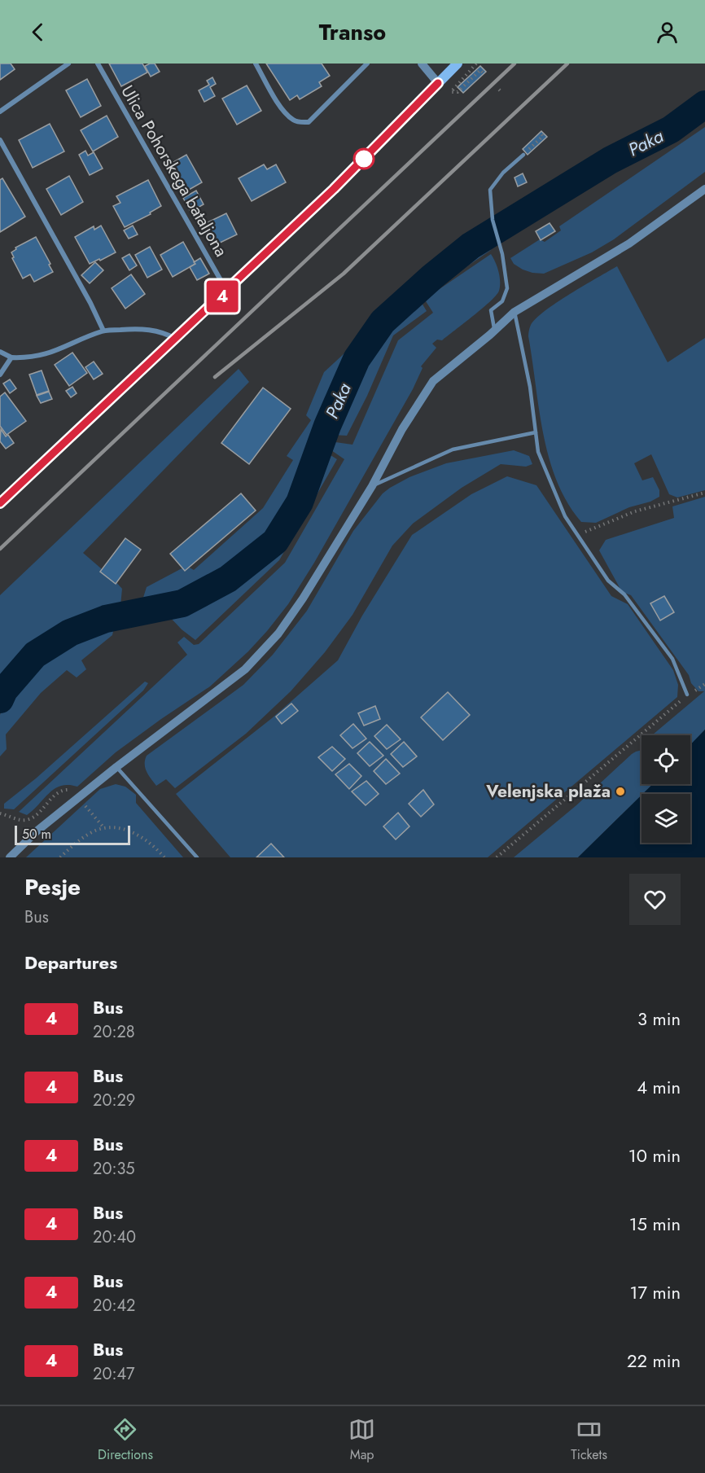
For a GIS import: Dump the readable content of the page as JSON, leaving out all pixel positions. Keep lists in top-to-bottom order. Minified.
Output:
{"streets":{"street":["Ulica Pohorskega bataljona"]},"water":["Paka"],"places":["Velenjska plaža"],"lines":["bus line 4"],"scale_bar":"50 m","page":{"header":"Transo","on_map":"4","scale":"50 m","heading":[["Pesje","Bus"],"Departures"],"list":[{"mark":"4","name":"Bus","note":"20:28","value":"3 min"},{"mark":"4","name":"Bus","note":"20:29","value":"4 min"},{"mark":"4","name":"Bus","note":"20:35","value":"10 min"},{"mark":"4","name":"Bus","note":"20:40","value":"15 min"},{"mark":"4","name":"Bus","note":"20:42","value":"17 min"},{"mark":"4","name":"Bus","note":"20:47","value":"22 min"}],"tabs":["Directions","Map","Tickets"]}}
